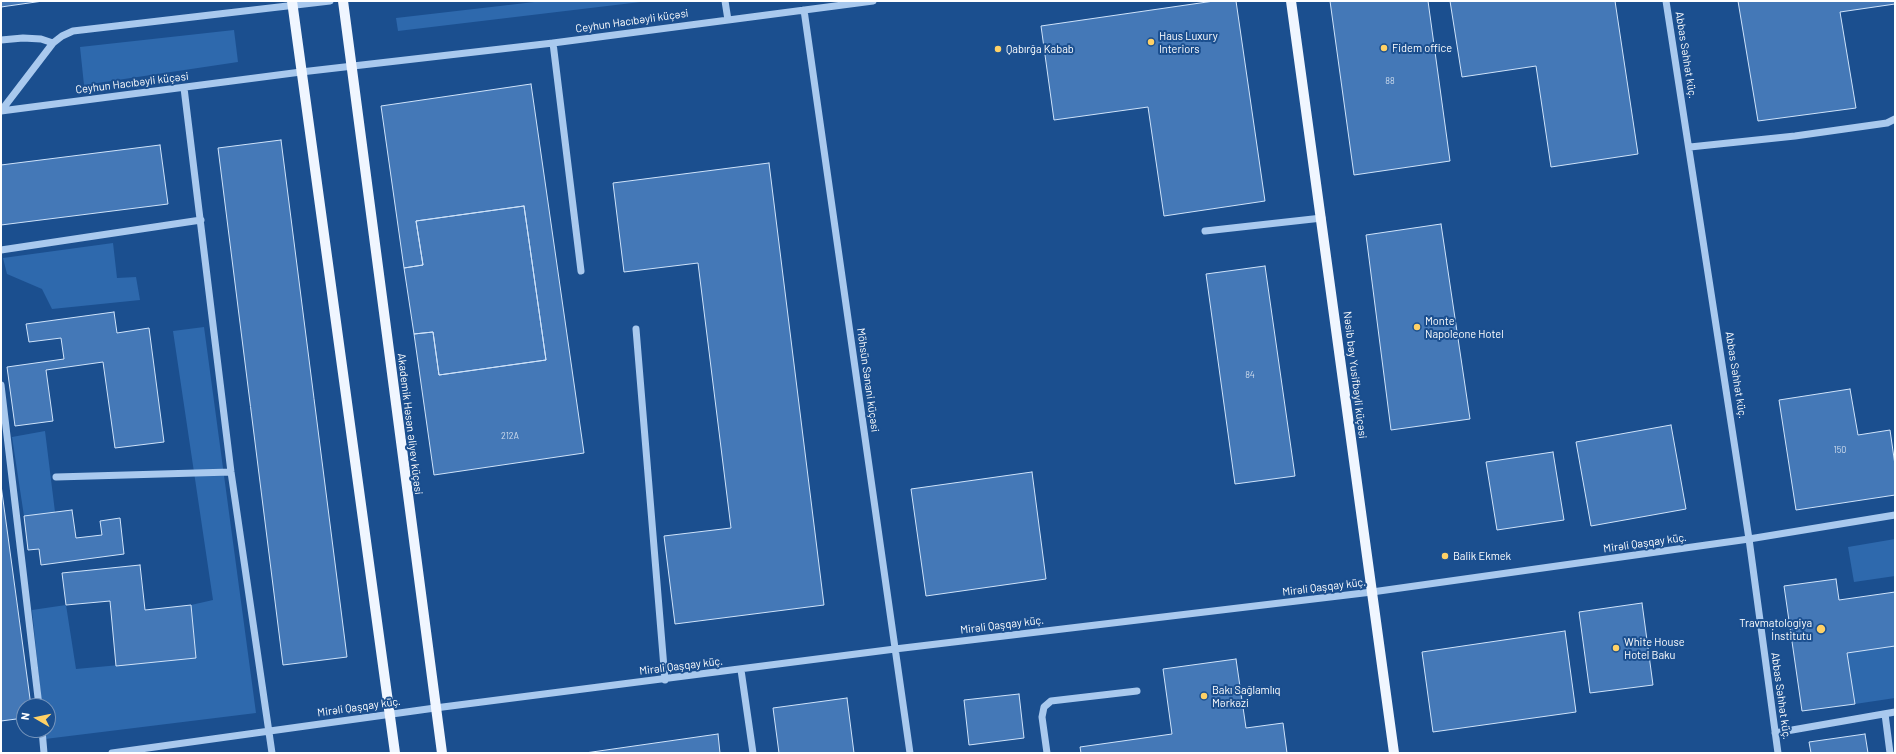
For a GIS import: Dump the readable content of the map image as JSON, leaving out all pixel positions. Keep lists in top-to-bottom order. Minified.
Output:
{"streets":{"main road":["Nəsib bəy Yusifbəyli küçəsi","Akademik Həsən Əliyev küçəsi"],"street":["Ceyhun Hacıbəyli küçəsi","Abbas Səhhət küç.","Möhsün Sənani küçəsi","Mirəli Qaşqay küç."]},"crossings":[["Ceyhun Hacıbəyli küçəsi","Möhsün Sənani küçəsi"],["Ceyhun Hacıbəyli küçəsi","Akademik Həsən Əliyev küçəsi"],["Abbas Səhhət küç.","Mirəli Qaşqay küç."],["Nəsib bəy Yusifbəyli küçəsi","Mirəli Qaşqay küç."],["Möhsün Sənani küçəsi","Mirəli Qaşqay küç."],["Akademik Həsən Əliyev küçəsi","Mirəli Qaşqay küç."]],"places":["Haus Luxury Interiors","Fidem office","Qabırğa Kabab","Monte Napoleone Hotel","Balik Ekmek","Travmatologiya İnstitutu","White House Hotel Baku","Bakı Sağlamlıq Mərkəzi"],"house_numbers":["88","84","212A","150"],"north":"left"}
